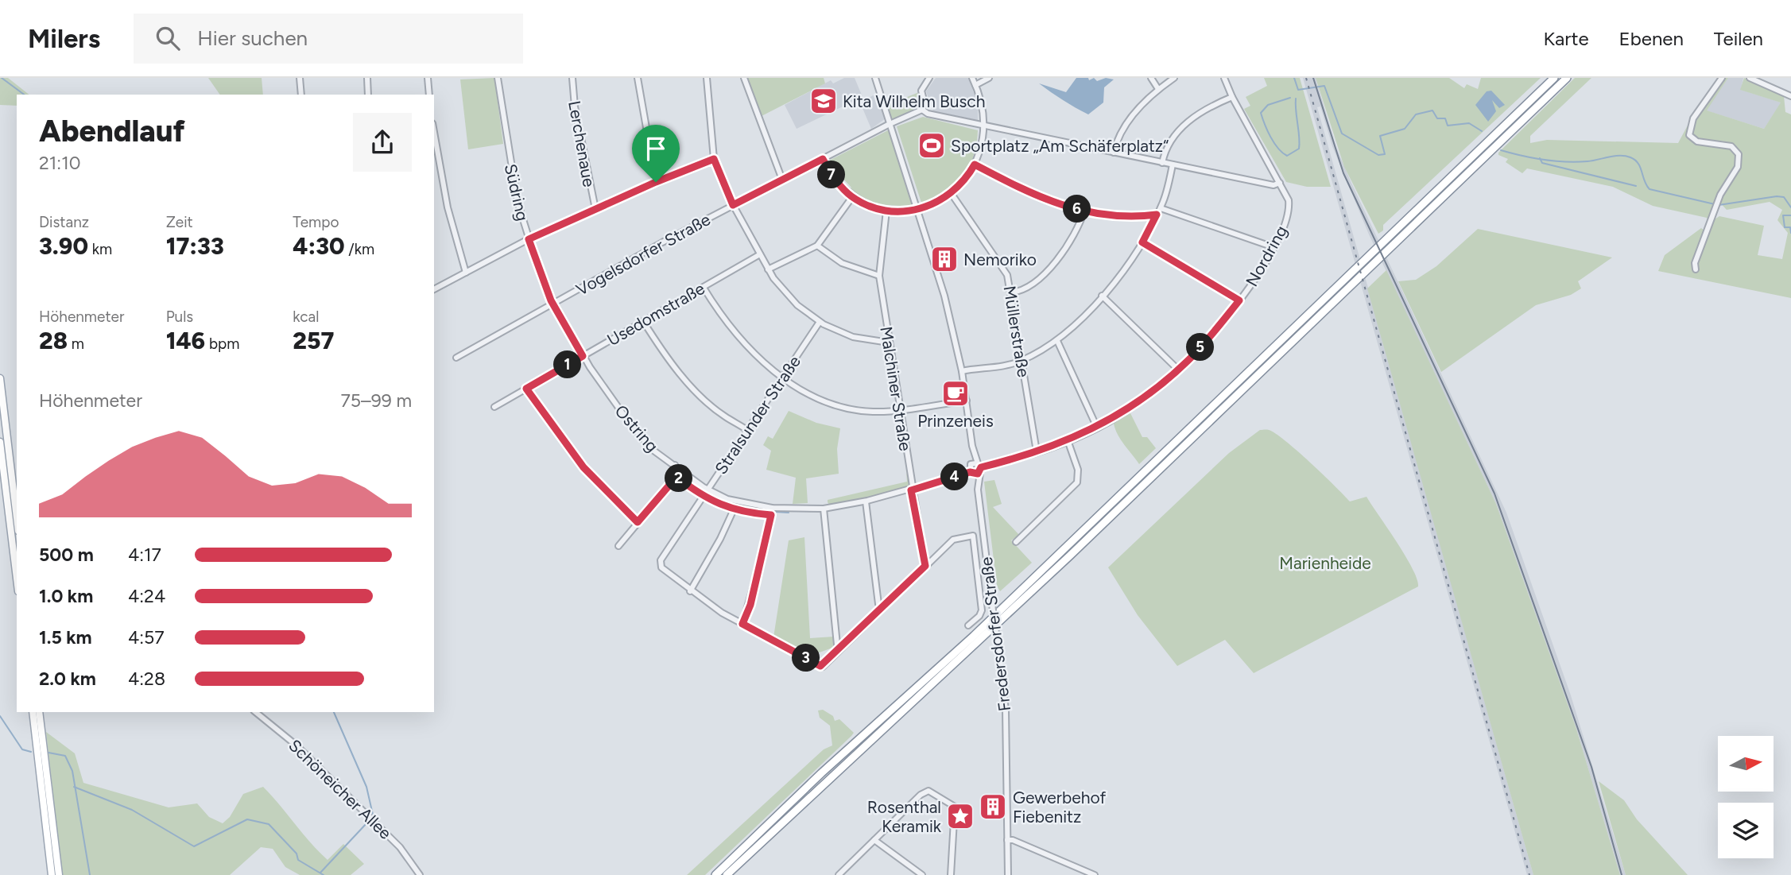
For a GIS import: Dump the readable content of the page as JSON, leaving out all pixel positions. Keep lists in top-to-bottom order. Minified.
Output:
{"streets":{"street":["Lerchenaue","Südring","Vogelsdorfer Straße","Nordring","Usedomstraße","Müllerstraße","Malchiner Straße","Stralsunder Straße","Ostring","Fredersdorfer Straße","Schöneicher Allee"]},"crossings":[["Südring","Vogelsdorfer Straße"],["Südring","Ostring"],["Vogelsdorfer Straße","Ostring"],["Vogelsdorfer Straße","Fredersdorfer Straße"],["Nordring","Müllerstraße"],["Nordring","Ostring"],["Nordring","Fredersdorfer Straße"],["Usedomstraße","Ostring"],["Malchiner Straße","Ostring"],["Stralsunder Straße","Ostring"],["Ostring","Fredersdorfer Straße"]],"parks":["Marienheide"],"places":{"school or university":["Kita Wilhelm Busch"],"sports":["Sportplatz „Am Schäferplatz“"],"building":["Nemoriko","Gewerbehof Fiebenitz"],"cafe":["Prinzeneis"],"place":["Rosenthal Keramik"]},"north":"right","page":{"header":"Milers","search":"Hier suchen","nav":["Karte","Ebenen","Teilen"],"heading":["Abendlauf","21:10"],"pins":["7","6","5","1","4","2","3"],"stats":[["Distanz","3.90 km"],["Zeit","17:33"],["Tempo","4:30 /km"],["Höhenmeter","28 m"],["Puls","146 bpm"],["kcal","257"]],"chart":["Höhenmeter","75–99 m"],"list":[{"name":"500 m","note":"4:17"},{"name":"1.0 km","note":"4:24"},{"name":"1.5 km","note":"4:57"},{"name":"2.0 km","note":"4:28"}]}}
